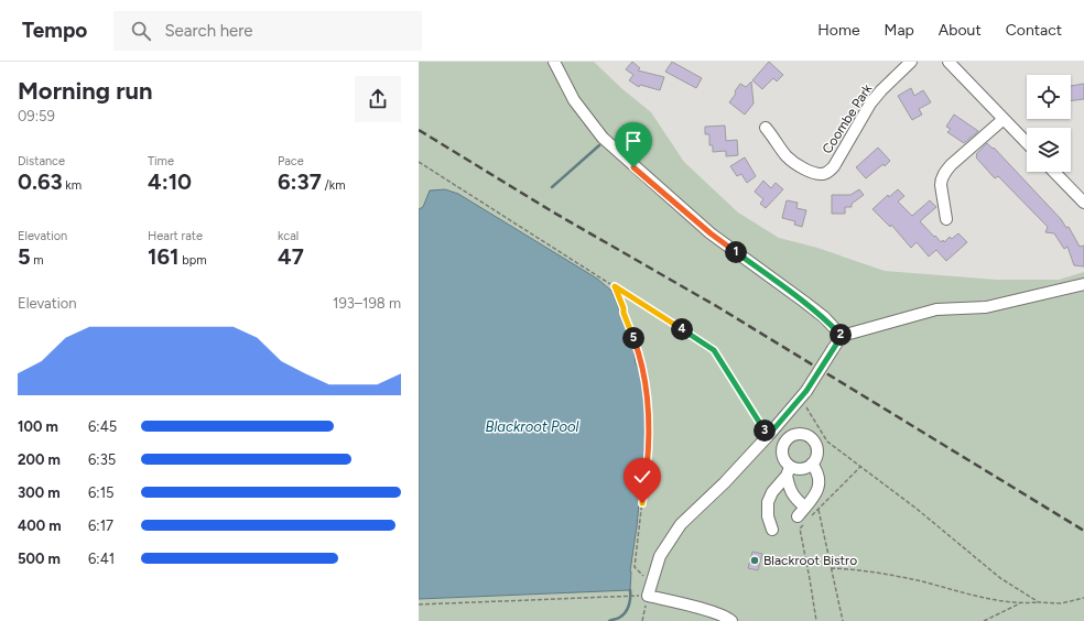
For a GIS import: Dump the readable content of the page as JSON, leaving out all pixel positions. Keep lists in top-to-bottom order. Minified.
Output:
{"streets":{"street":["Coombe Park"]},"water":["Blackroot Pool"],"places":["Blackroot Bistro"],"page":{"header":"Tempo","search":"Search here","nav":["Home","Map","About","Contact"],"heading":["Morning run","09:59"],"stats":[["Distance","0.63 km"],["Time","4:10"],["Pace","6:37 /km"],["Elevation","5 m"],["Heart rate","161 bpm"],["kcal","47"]],"pins":["1","4","2","5","3"],"chart":["Elevation","193–198 m"],"list":[{"name":"100 m","note":"6:45"},{"name":"200 m","note":"6:35"},{"name":"300 m","note":"6:15"},{"name":"400 m","note":"6:17"},{"name":"500 m","note":"6:41"}]}}
